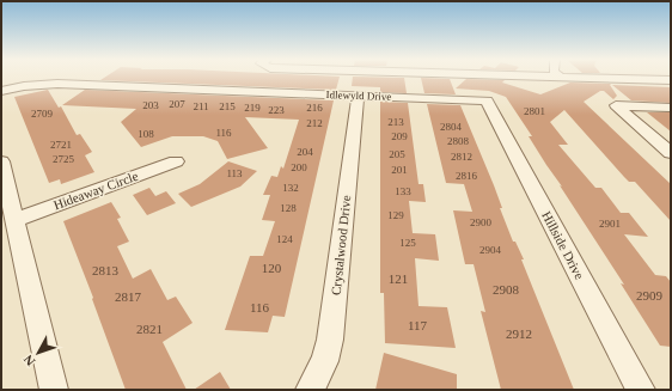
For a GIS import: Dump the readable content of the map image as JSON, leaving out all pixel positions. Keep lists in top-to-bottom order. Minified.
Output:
{"streets":{"street":["Idlewyld Drive","Hideaway Circle","Crystalwood Drive","Hillside Drive"]},"crossings":[["Idlewyld Drive","Crystalwood Drive"],["Idlewyld Drive","Hillside Drive"]],"house_numbers":["207","203","211","215","219","216","223","2801","2709","213","212","2804","116","108","209","2808","2721","204","205","2812","2725","200","201","113","2816","132","133","128","129","2900","2901","124","125","2904","120","2813","121","2908","2909","2817","116","117","2821","2912"],"north":"bottom left"}
